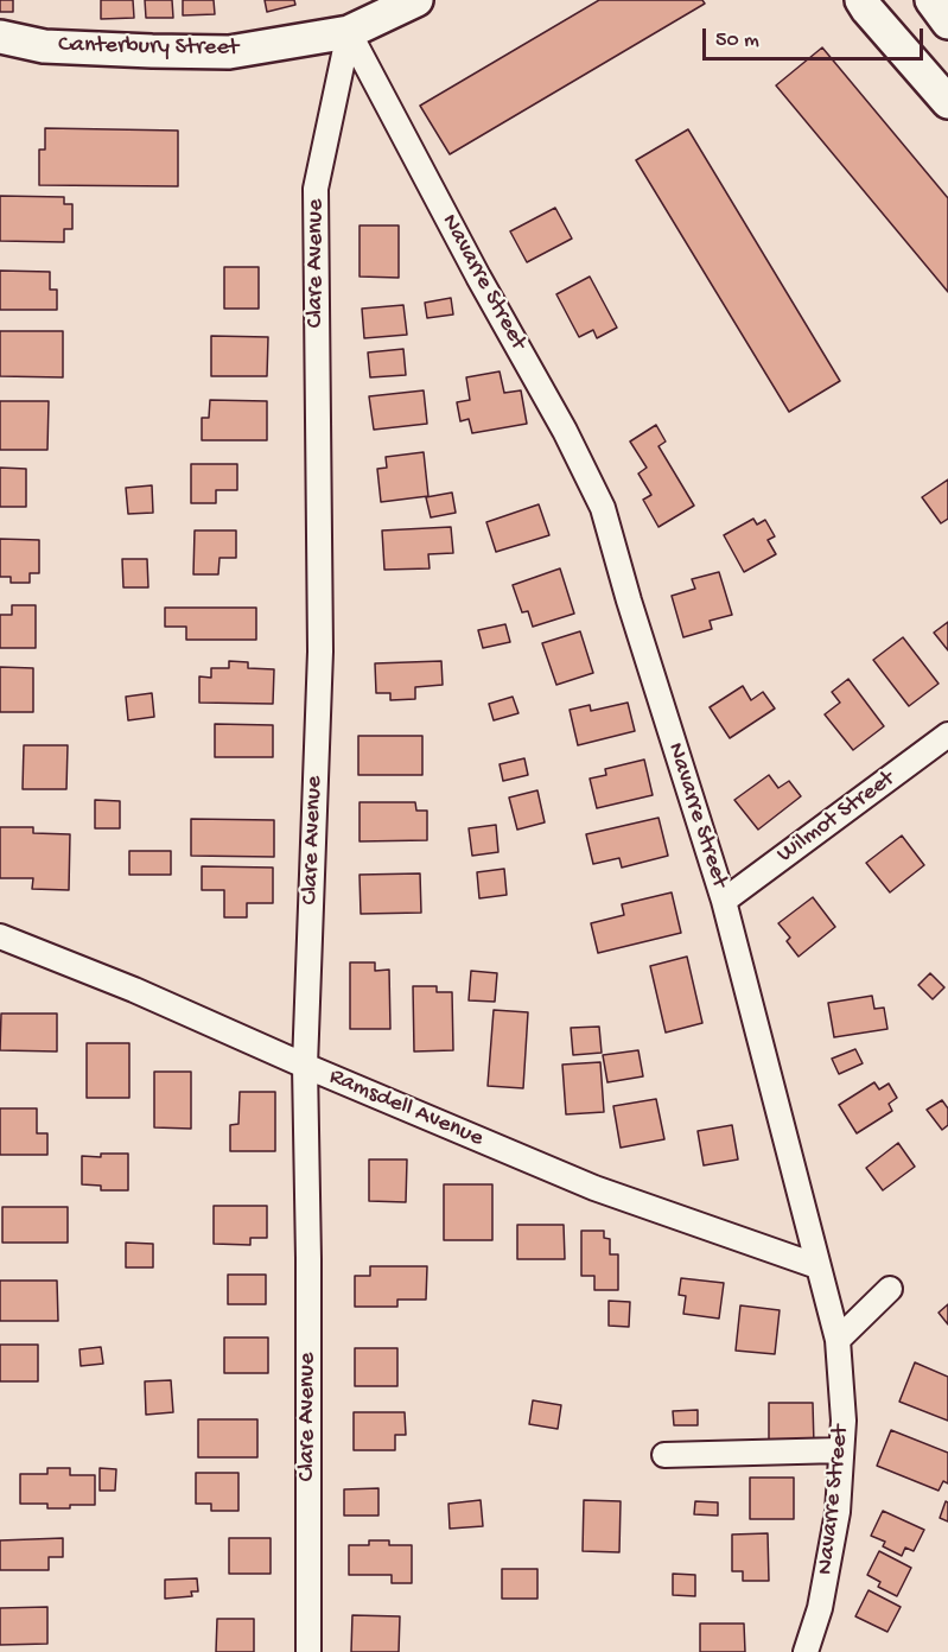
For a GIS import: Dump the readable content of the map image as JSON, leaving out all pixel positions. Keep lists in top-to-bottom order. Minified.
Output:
{"streets":{"street":["Canterbury Street","Clare Avenue","Navarre Street","Wilmot Street","Ramsdell Avenue"]},"crossings":[["Canterbury Street","Clare Avenue"],["Canterbury Street","Navarre Street"],["Clare Avenue","Navarre Street"],["Clare Avenue","Ramsdell Avenue"],["Navarre Street","Wilmot Street"],["Navarre Street","Ramsdell Avenue"]],"scale_bar":"50 m"}
